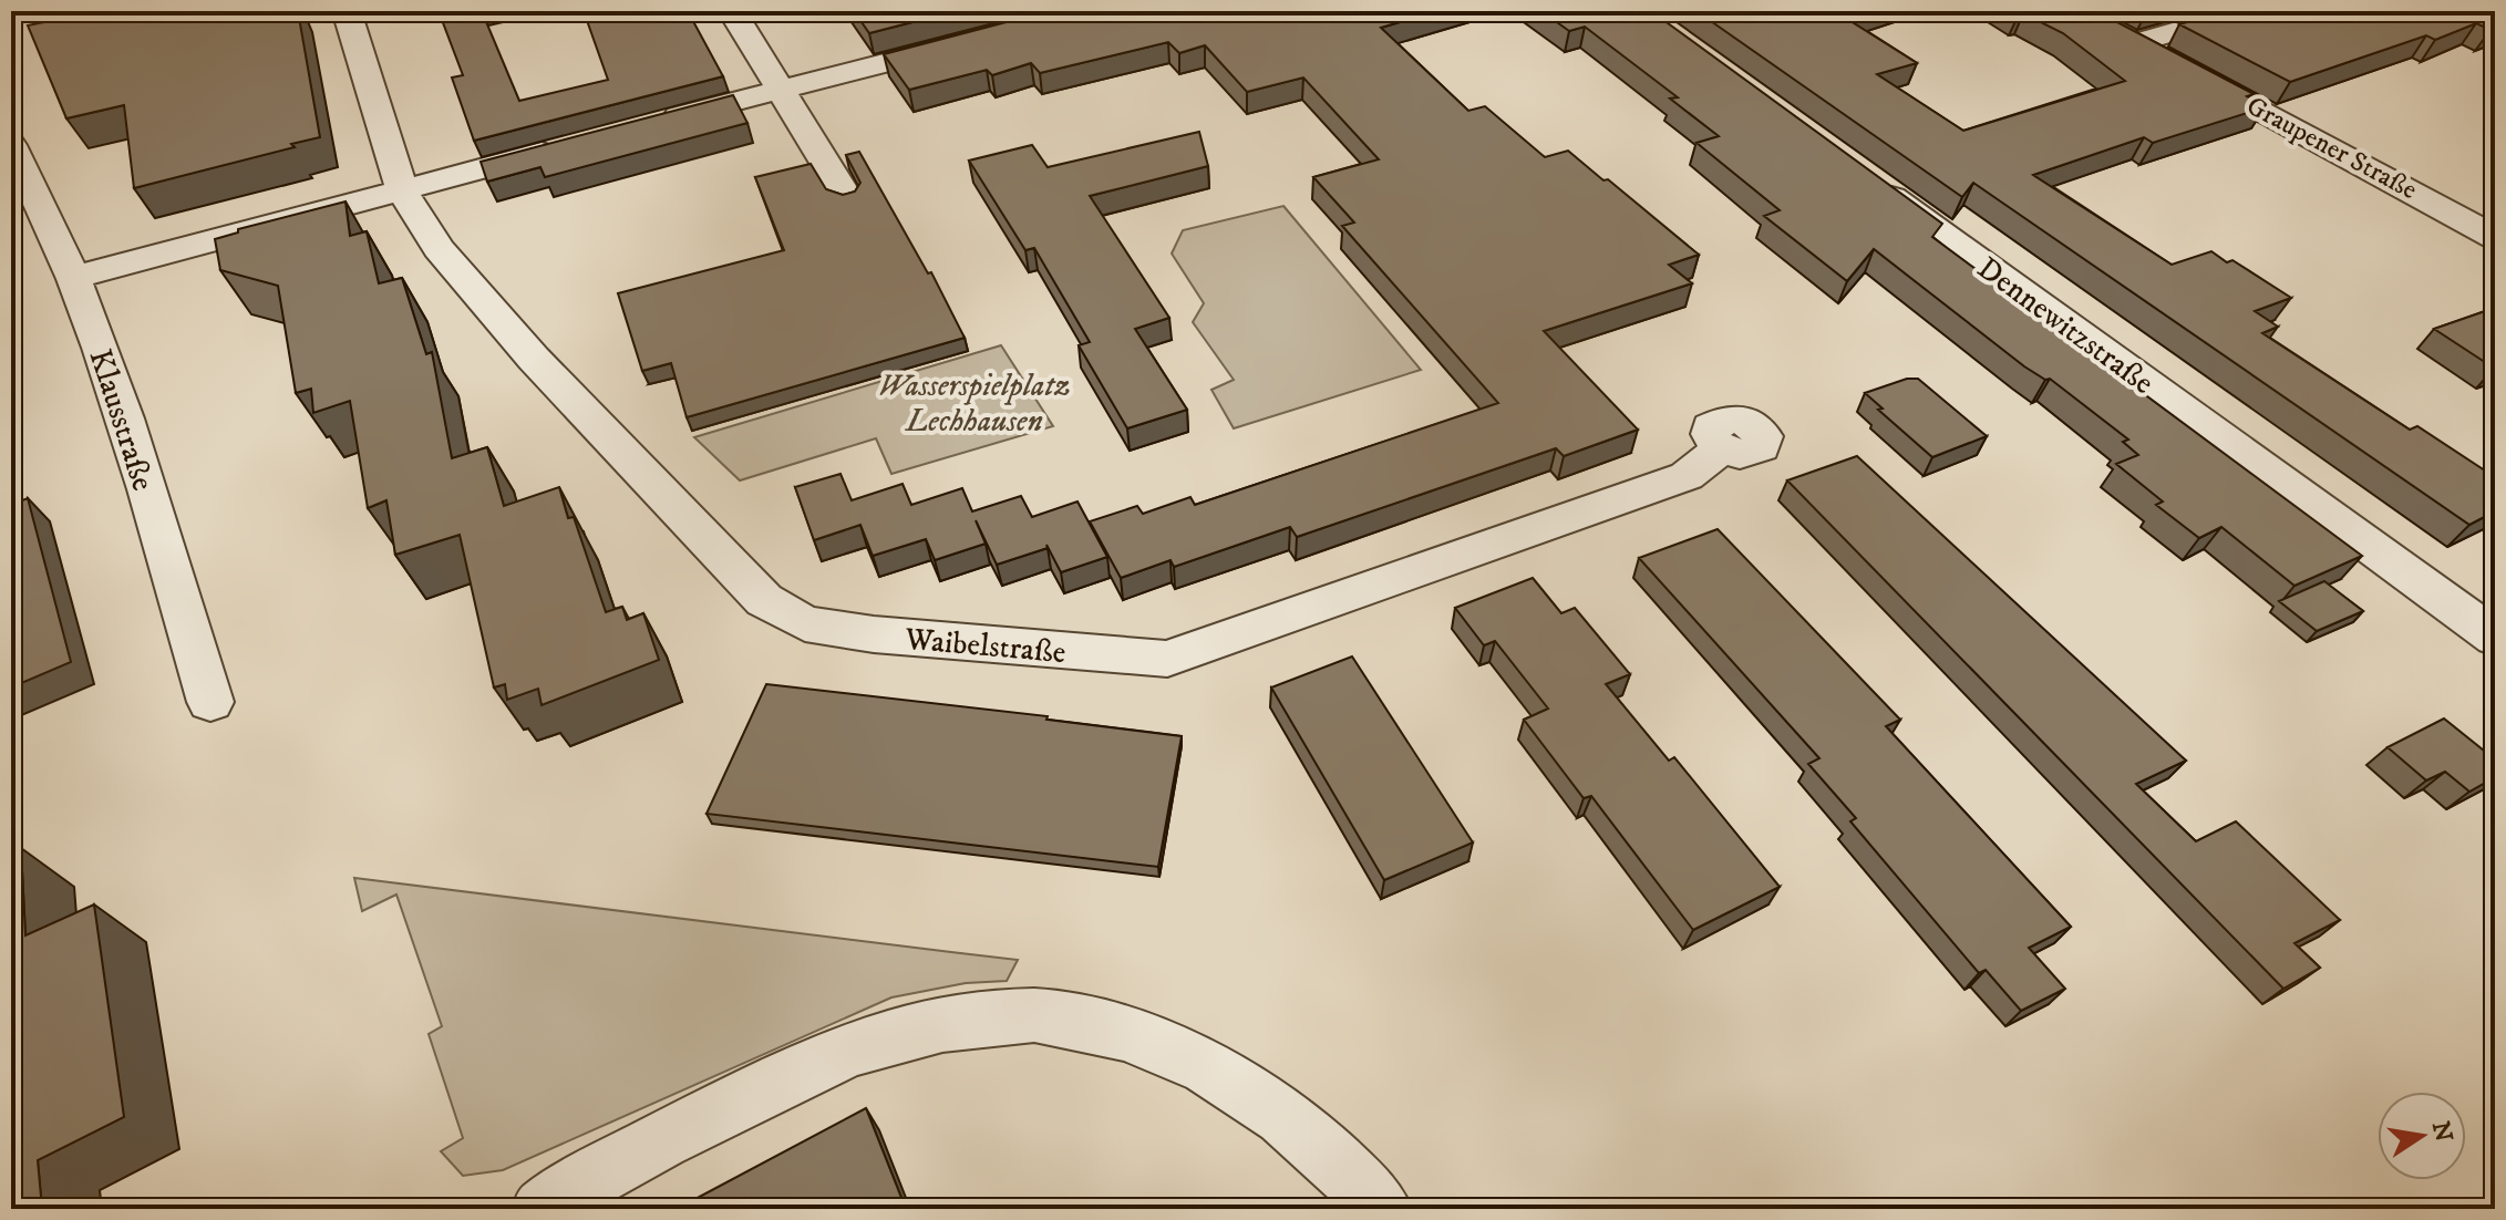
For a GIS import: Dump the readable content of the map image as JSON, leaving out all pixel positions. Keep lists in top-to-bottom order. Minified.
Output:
{"streets":{"street":["Graupener Straße","Dennewitzstraße","Klausstraße","Waibelstraße"]},"parks":["Wasserspielplatz Lechhausen"],"north":"right"}
